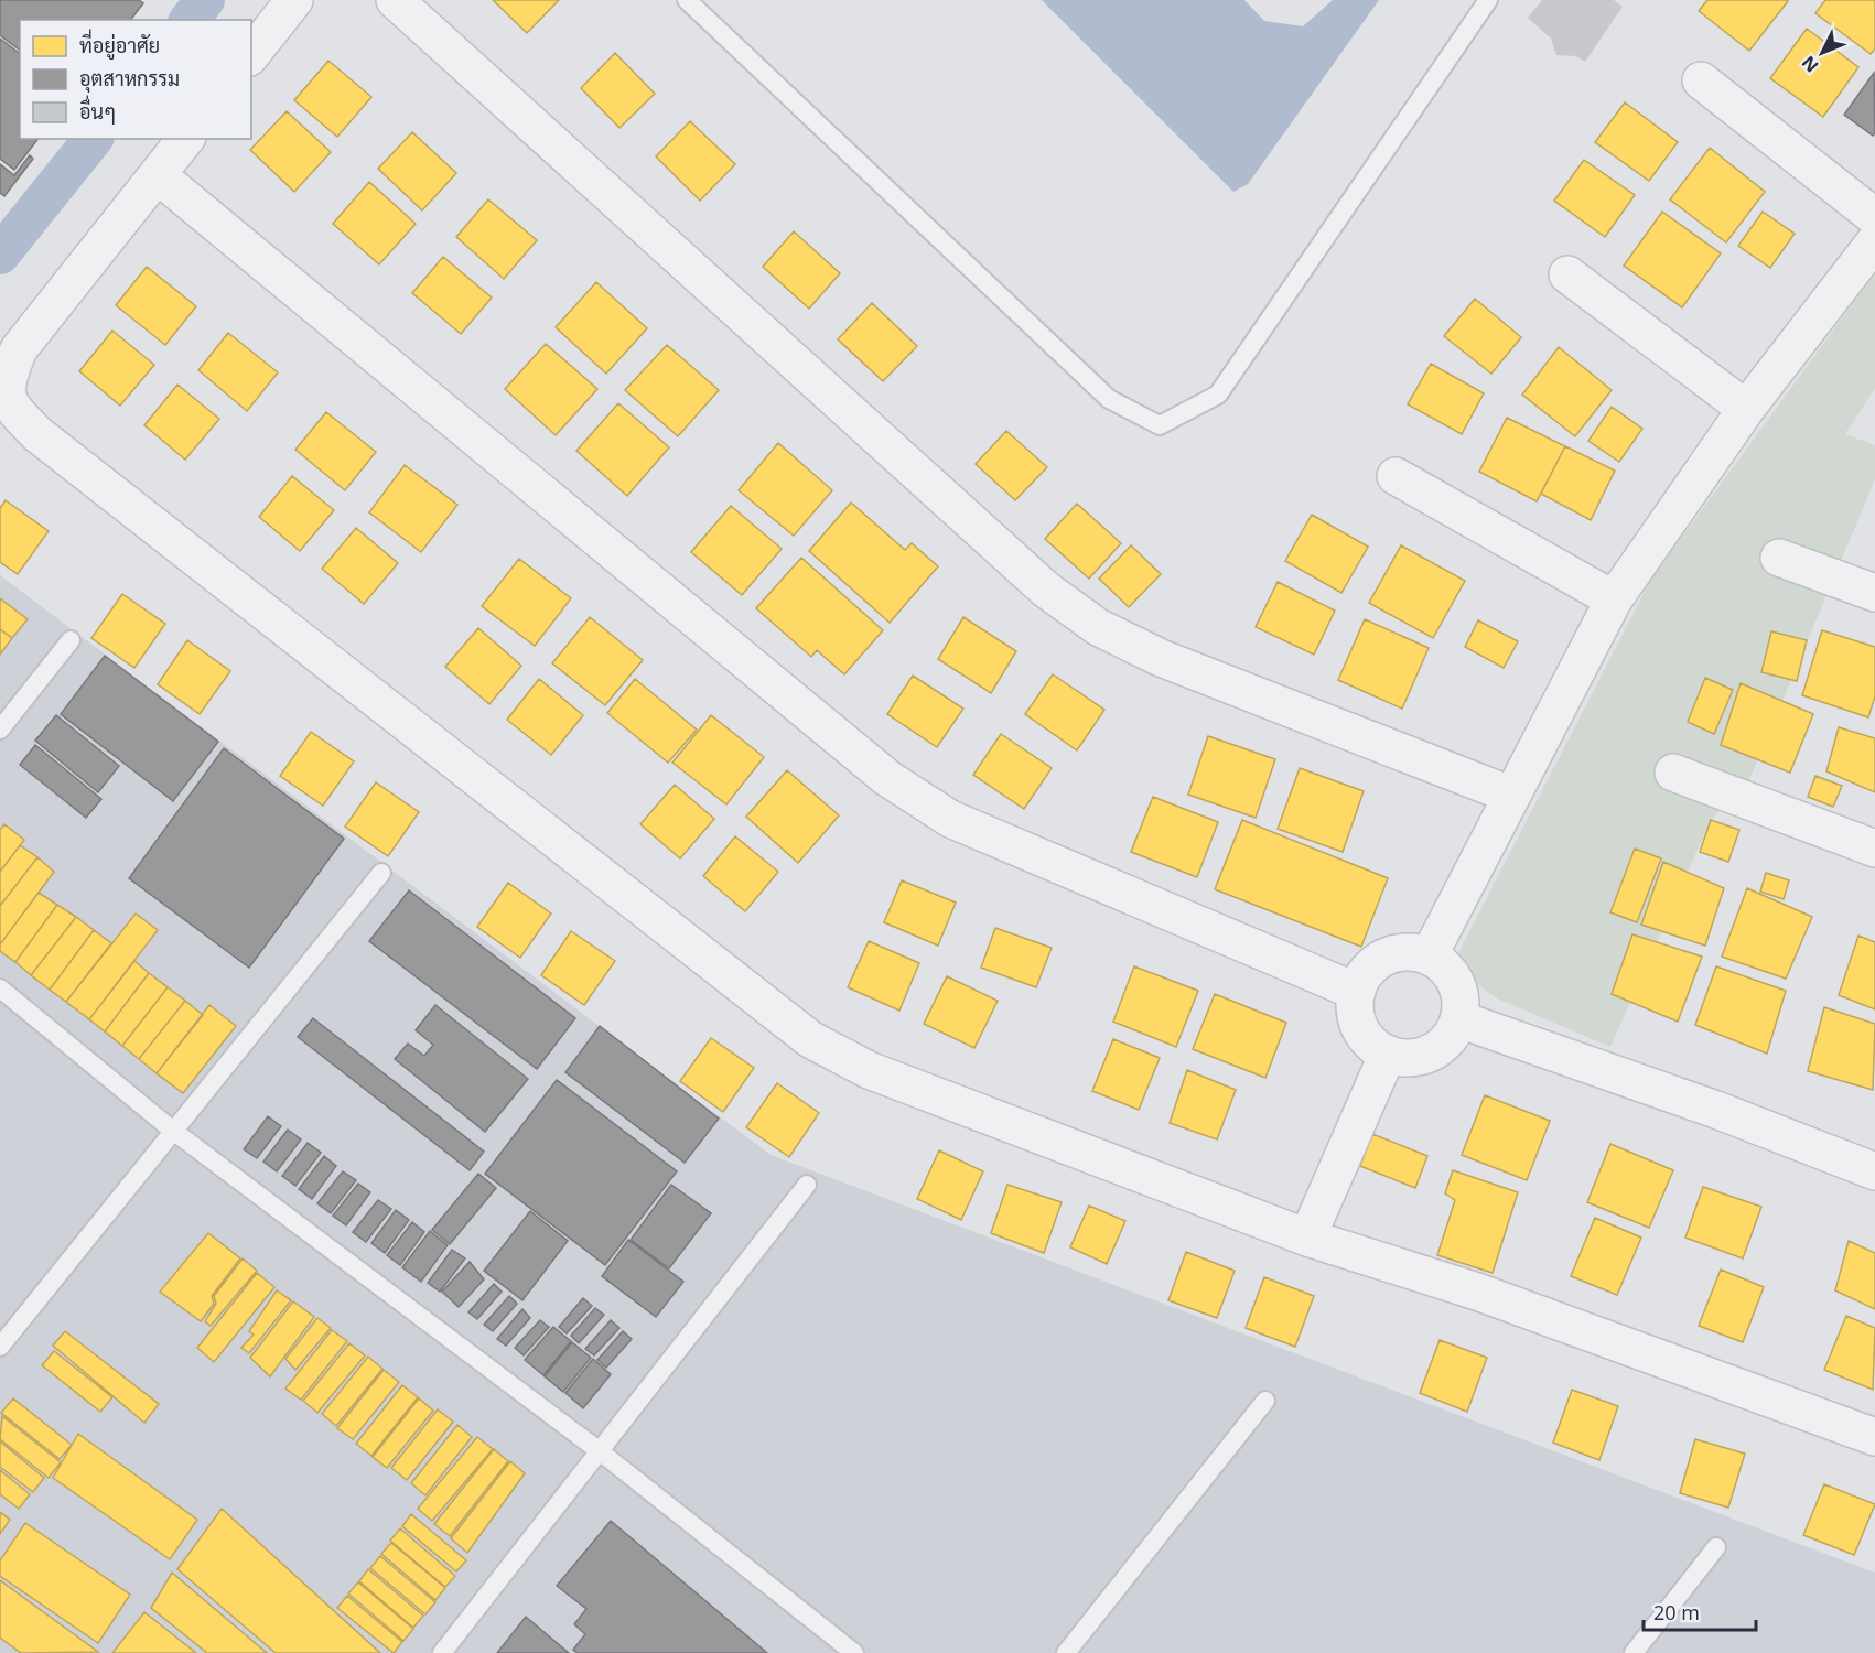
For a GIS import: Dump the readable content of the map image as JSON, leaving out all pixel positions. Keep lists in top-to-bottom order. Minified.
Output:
{"legend":["ที่อยู่อาศัย","อุตสาหกรรม","อื่นๆ"],"scale_bar":"20 m","north":"bottom left"}
